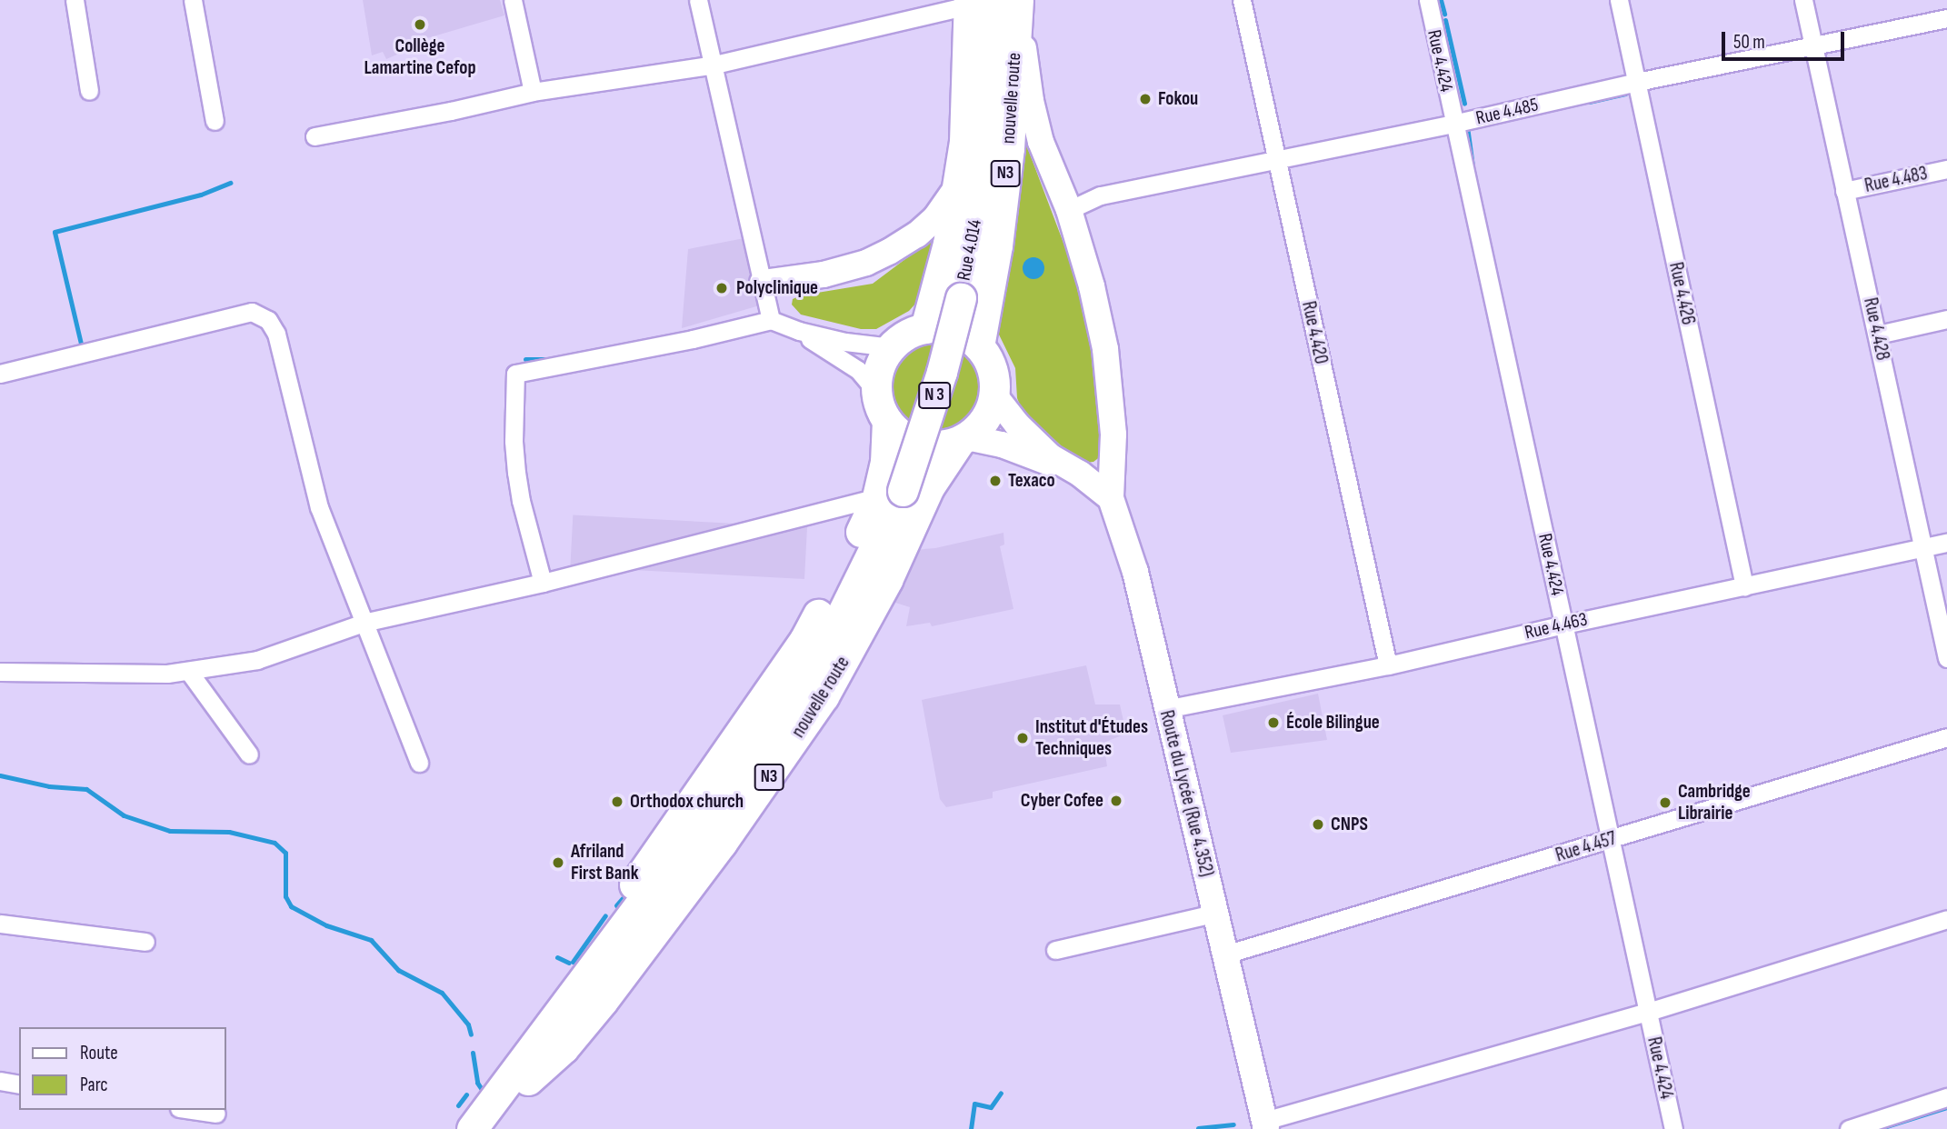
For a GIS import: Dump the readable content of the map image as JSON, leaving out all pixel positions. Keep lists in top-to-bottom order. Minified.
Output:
{"streets":{"highway":["nouvelle route","N3","Rue 4.014","N 3"],"main road":["Route du Lycée (Rue 4.352)"],"street":["Rue 4.424","Rue 4.485","Rue 4.483","Rue 4.426","Rue 4.428","Rue 4.420","Rue 4.463","Rue 4.457"]},"crossings":[["Rue 4.424","Rue 4.485"],["Rue 4.424","Rue 4.463"],["Rue 4.424","Rue 4.457"],["nouvelle route","N3"],["nouvelle route","Rue 4.014"],["Rue 4.485","Rue 4.426"],["Rue 4.485","Rue 4.428"],["Rue 4.485","Rue 4.420"],["N3","Rue 4.014"],["Rue 4.483","Rue 4.428"],["Rue 4.426","Rue 4.463"],["Rue 4.428","Rue 4.463"],["Rue 4.420","Rue 4.463"],["Rue 4.463","Route du Lycée (Rue 4.352)"],["Route du Lycée (Rue 4.352)","Rue 4.457"]],"places":["Collège Lamartine Cefop","Fokou","Polyclinique","Texaco","École Bilingue","Institut d'Études Techniques","Cyber Cofee","Orthodox church","Cambridge Librairie","CNPS","Afriland First Bank"],"legend":["Route","Parc"],"scale_bar":"50 m"}
